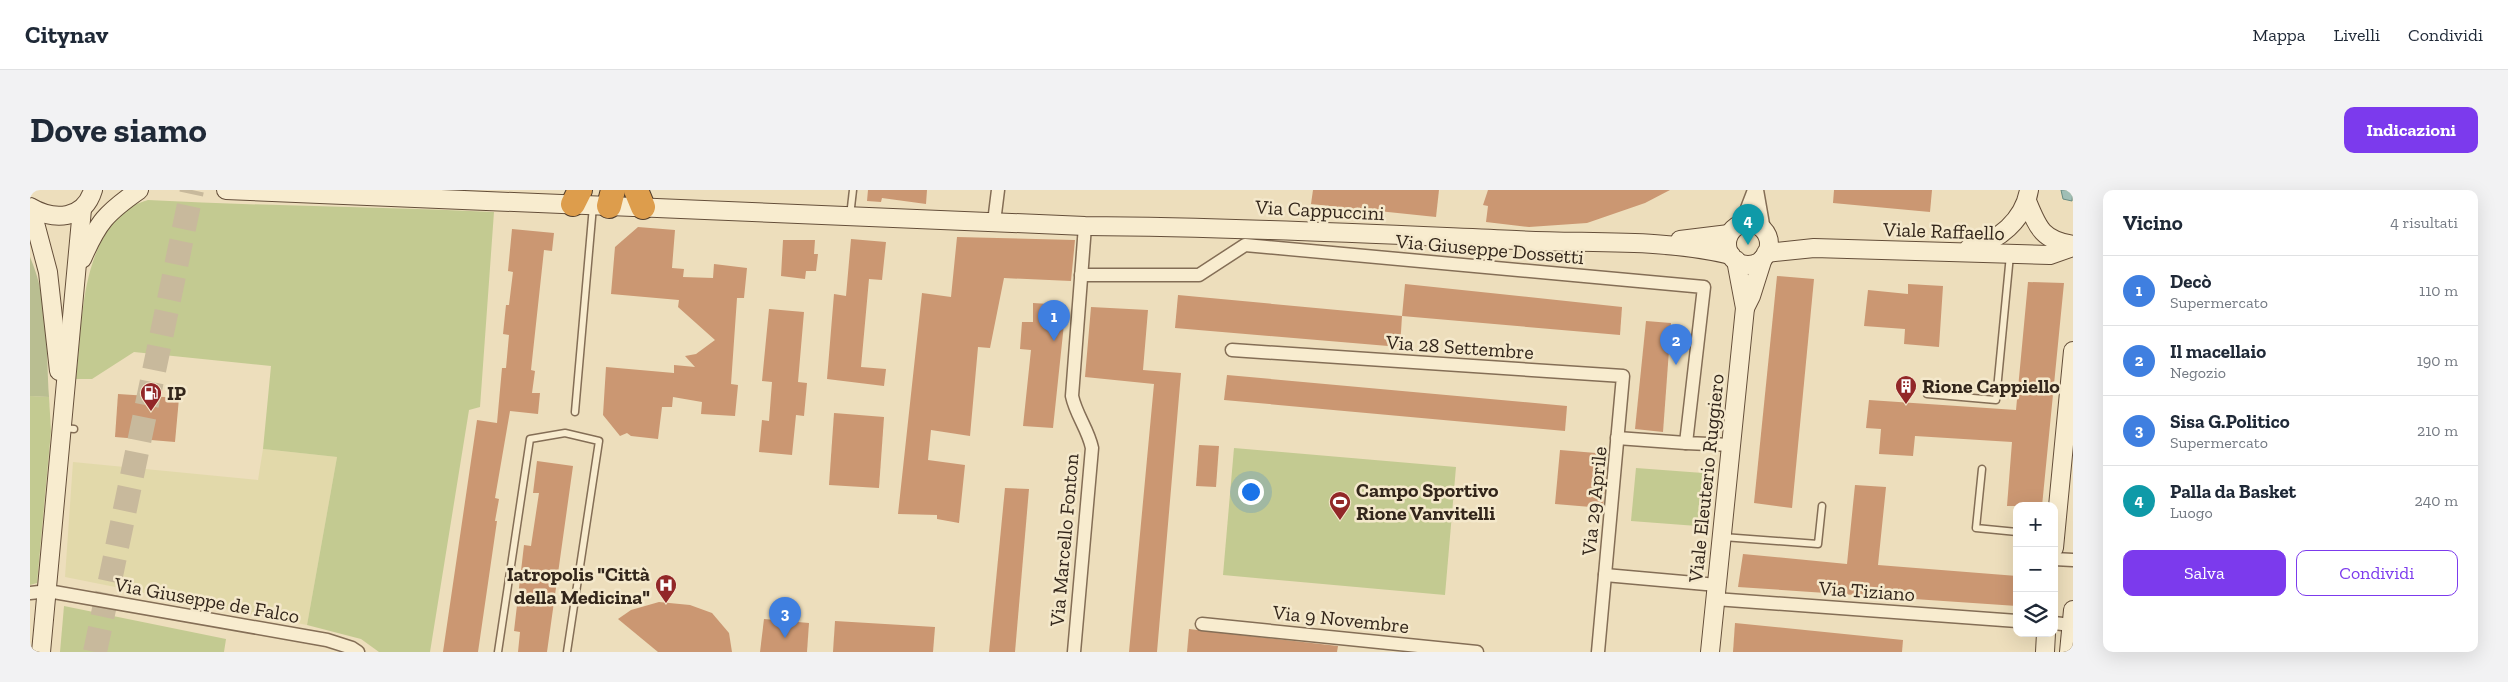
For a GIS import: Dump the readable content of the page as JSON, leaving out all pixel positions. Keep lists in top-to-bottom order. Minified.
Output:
{"streets":{"street":["Via Cappuccini","Viale Raffaello","Via Giuseppe Dossetti","Via 28 Settembre","Viale Eleuterio Ruggiero","Via 29 Aprile","Via Marcello Fonton","Via Tiziano","Via Giuseppe de Falco","Via 9 Novembre"]},"crossings":[["Via Cappuccini","Viale Raffaello"],["Via Cappuccini","Viale Eleuterio Ruggiero"],["Via Cappuccini","Via Marcello Fonton"],["Viale Raffaello","Viale Eleuterio Ruggiero"],["Via Giuseppe Dossetti","Via 29 Aprile"],["Via Giuseppe Dossetti","Via Marcello Fonton"],["Via 28 Settembre","Via 29 Aprile"],["Viale Eleuterio Ruggiero","Via 29 Aprile"],["Viale Eleuterio Ruggiero","Via Tiziano"],["Via 29 Aprile","Via Tiziano"]],"places":{"building":["Rione Cappiello"],"fuel station":["IP"],"sports":["Campo Sportivo Rione Vanvitelli"],"hospital":["Iatropolis \"Città della Medicina\""]},"page":{"header":"Citynav","nav":["Mappa","Livelli","Condividi"],"buttons":["Indicazioni",["Salva","Condividi"]],"title":"Dove siamo","heading":["Vicino","4 risultati"],"pins":["4","1","2","3"],"list":[{"mark":"1","name":"Decò","note":"Supermercato","value":"110 m"},{"mark":"2","name":"Il macellaio","note":"Negozio","value":"190 m"},{"mark":"3","name":"Sisa G.Politico","note":"Supermercato","value":"210 m"},{"mark":"4","name":"Palla da Basket","note":"Luogo","value":"240 m"}],"map_buttons":["+","−"]}}
